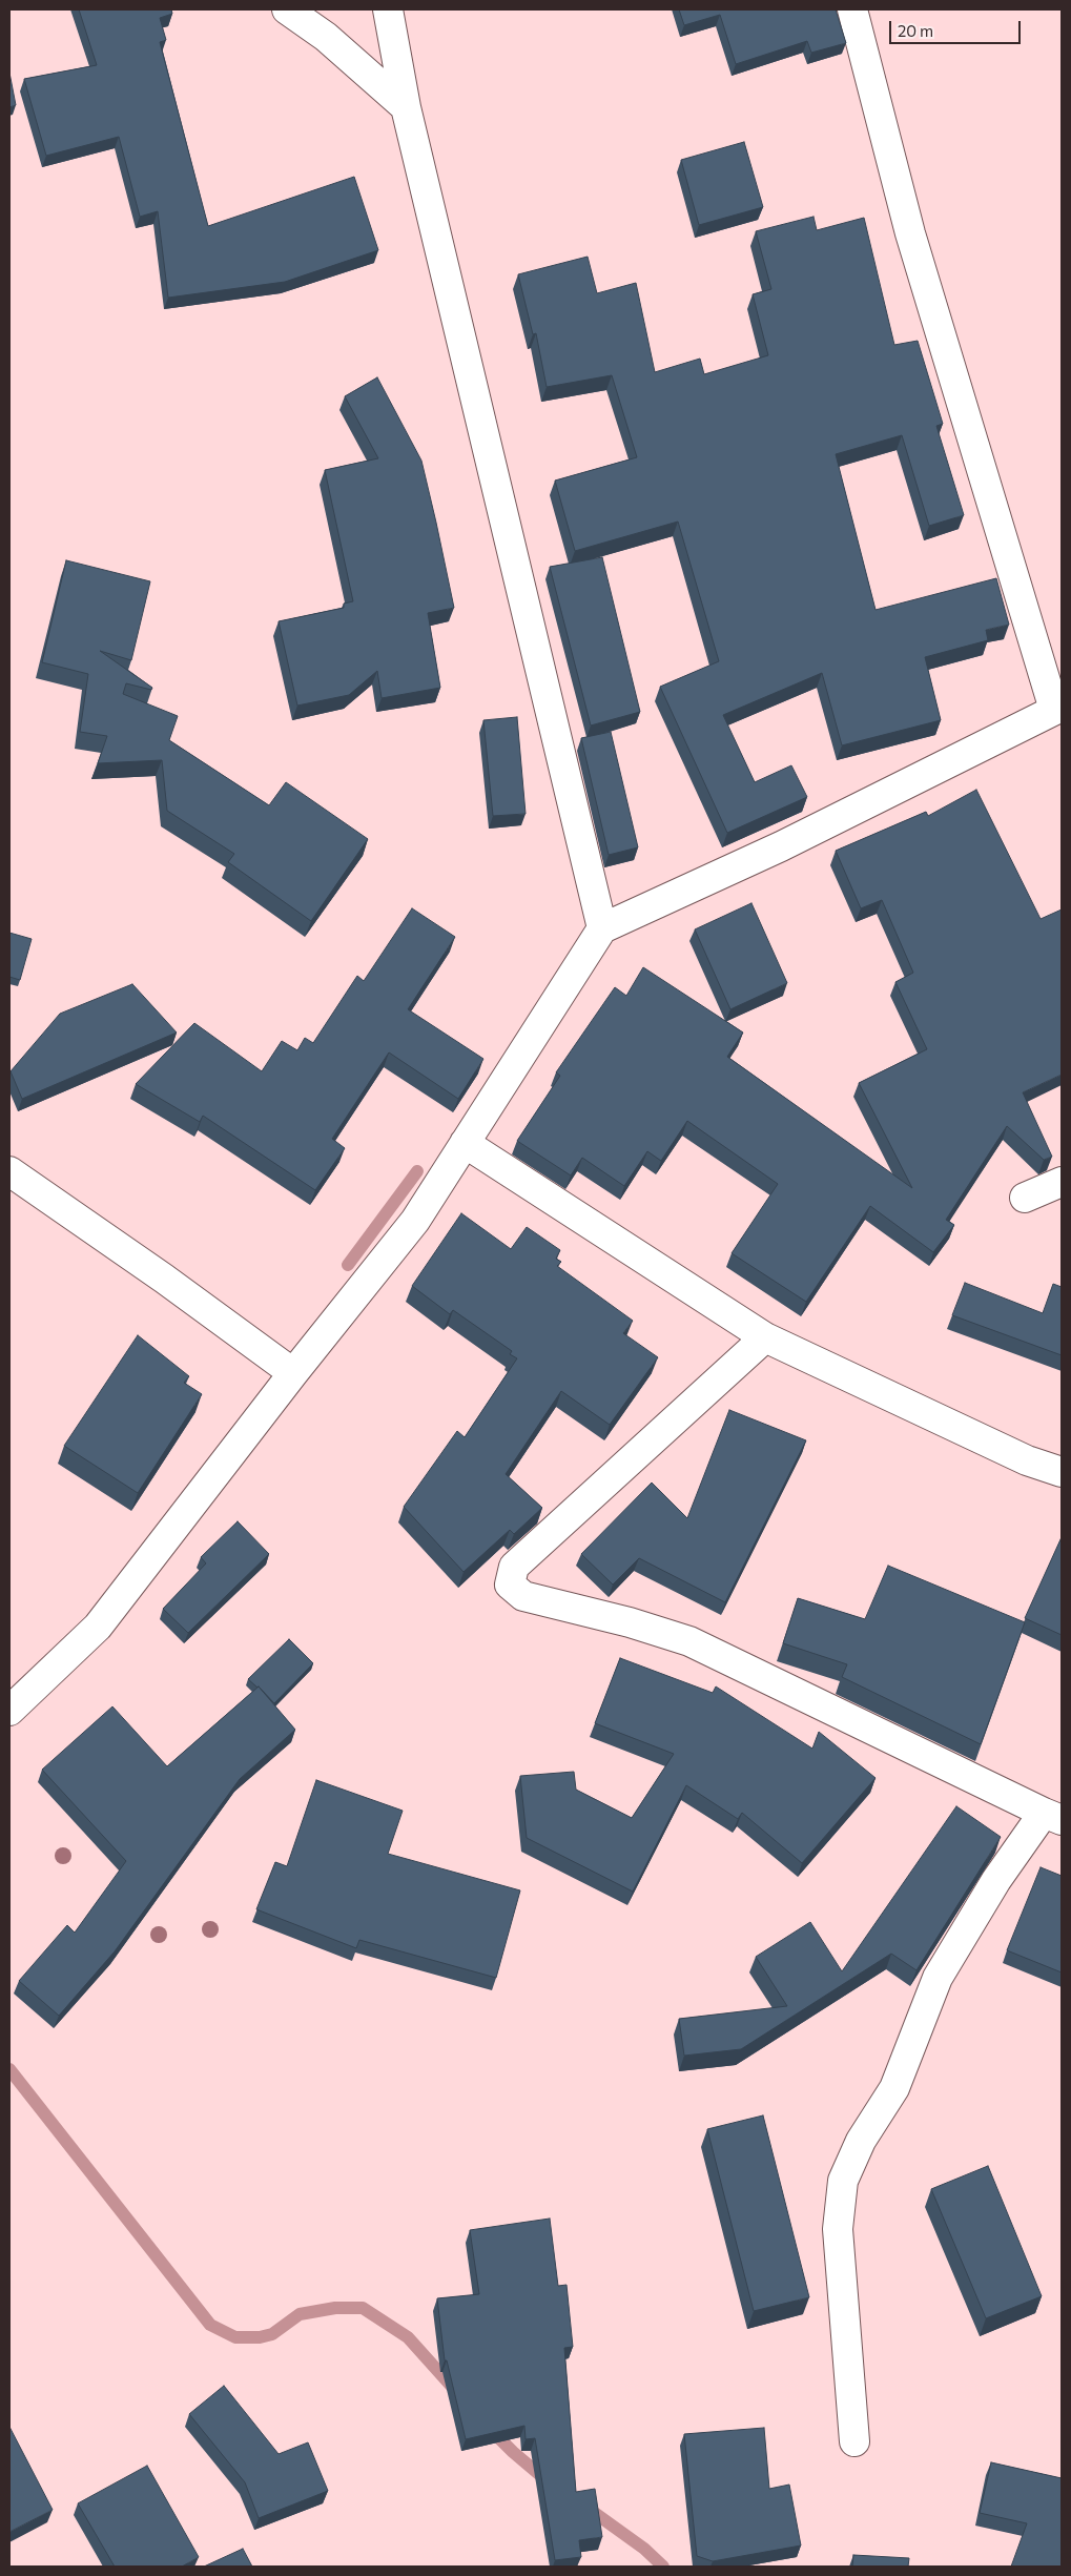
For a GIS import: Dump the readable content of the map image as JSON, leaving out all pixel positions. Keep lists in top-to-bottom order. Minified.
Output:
{"scale_bar":"20 m"}
